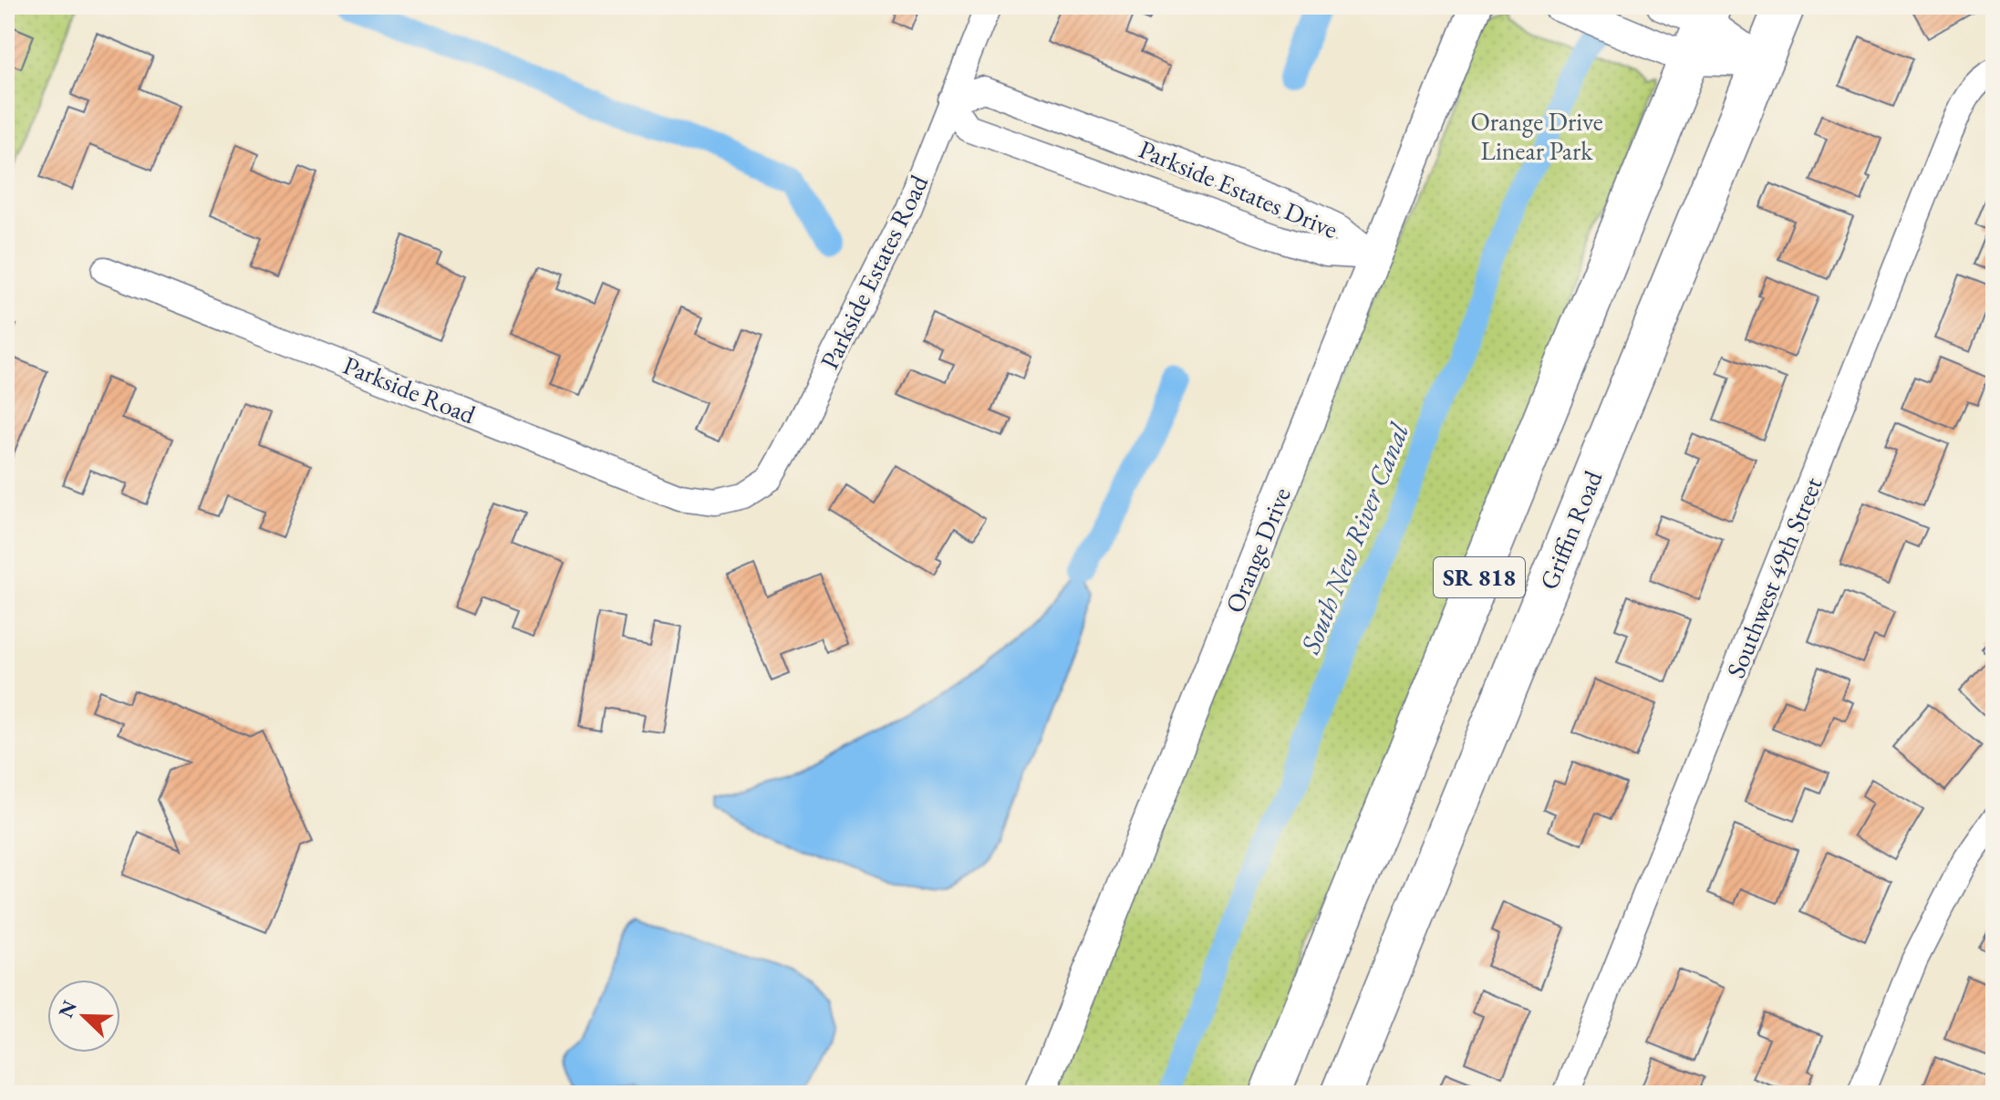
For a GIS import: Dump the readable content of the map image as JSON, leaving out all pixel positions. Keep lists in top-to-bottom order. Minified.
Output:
{"streets":{"main road":["Griffin Road","SR 818"],"street":["Parkside Estates Drive","Parkside Estates Road","Parkside Road","Orange Drive","Southwest 49th Street"]},"crossings":[["Parkside Estates Drive","Parkside Estates Road"],["Parkside Estates Drive","Orange Drive"],["Parkside Estates Road","Parkside Road"]],"water":["South New River Canal"],"parks":["Orange Drive Linear Park"],"north":"top left"}
